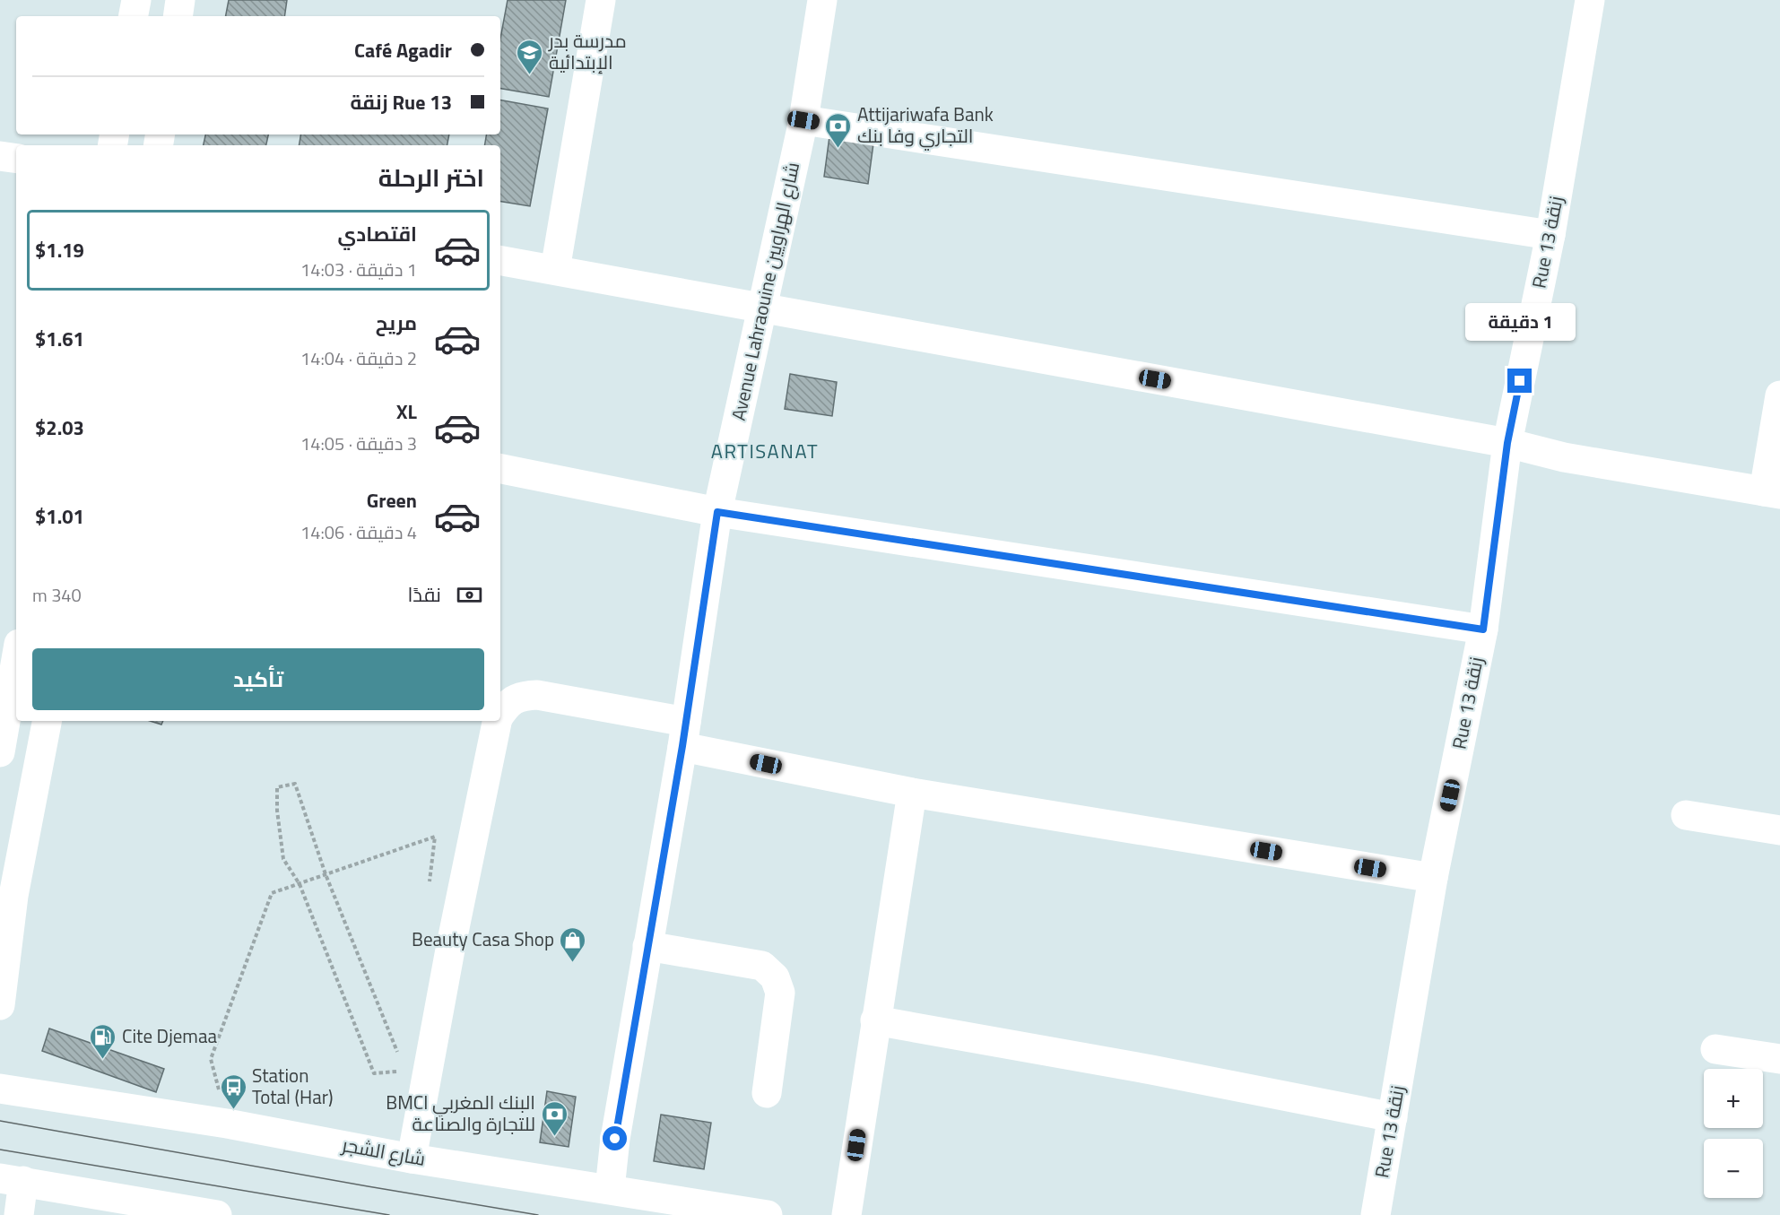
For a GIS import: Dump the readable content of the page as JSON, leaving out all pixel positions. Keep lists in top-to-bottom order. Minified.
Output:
{"streets":{"street":["Rue 13 زنقة","Avenue Lahraouine شارع الهراويين","شارع الشجر"]},"crossings":[["Avenue Lahraouine شارع الهراويين","شارع الشجر"]],"districts":["ARTISANAT"],"places":{"school or university":["مدرسة بدر الإبتدائية"],"bank":["Attijariwafa Bank التجاري وفا بنك","BMCI البنك المغربي للتجارة والصناعة"],"shop":["Beauty Casa Shop"],"fuel station":["Cite Djemaa"],"bus stop":["Station Total (Har)"]},"page":{"banner":["Café Agadir","Rue 13 زنقة"],"heading":"اختر الرحلة","list":[{"name":"اقتصادي","note":"1 دقيقة · 14:03","value":"$1.19"},{"name":"مريح","note":"2 دقيقة · 14:04","value":"$1.61"},{"name":"XL","note":"3 دقيقة · 14:05","value":"$2.03"},{"name":"Green","note":"4 دقيقة · 14:06","value":"$1.01"}],"bubble":"1 دقيقة","pay":["نقدًا","340 m"],"buttons":"تأكيد","map_buttons":["+","−"]}}
